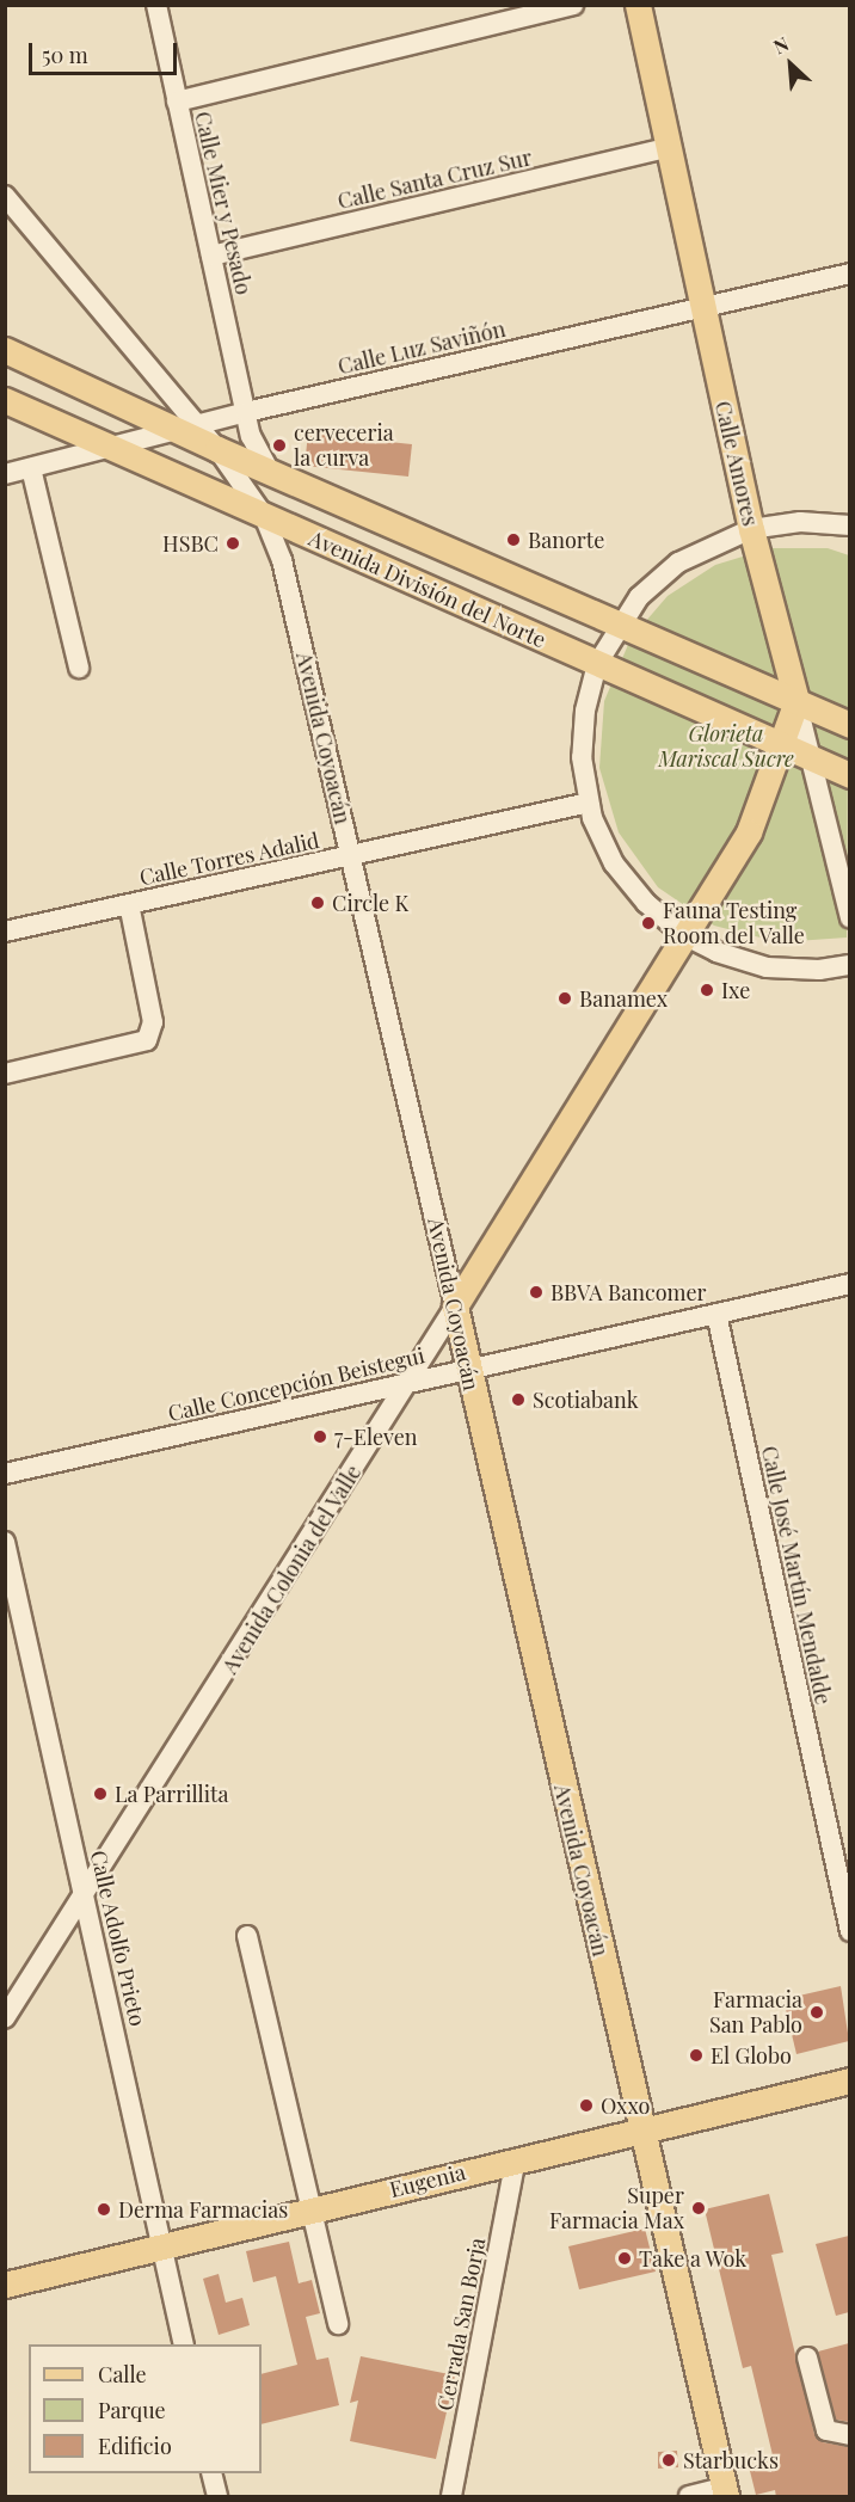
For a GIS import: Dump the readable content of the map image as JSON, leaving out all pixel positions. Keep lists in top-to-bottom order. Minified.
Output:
{"streets":{"main road":["Calle Amores","Avenida División del Norte","Avenida Coyoacán","Avenida Colonia del Valle","Eugenia"],"street":["Calle Santa Cruz Sur","Calle Mier y Pesado","Calle Luz Saviñón","Calle Torres Adalid","Calle Concepción Beistegui","Calle José Martín Mendalde","Calle Adolfo Prieto","Cerrada San Borja"]},"crossings":[["Calle Santa Cruz Sur","Calle Mier y Pesado"],["Calle Santa Cruz Sur","Calle Amores"],["Calle Mier y Pesado","Calle Luz Saviñón"],["Calle Mier y Pesado","Avenida División del Norte"],["Calle Luz Saviñón","Calle Amores"],["Calle Luz Saviñón","Avenida División del Norte"],["Calle Amores","Avenida División del Norte"],["Calle Amores","Avenida Colonia del Valle"],["Avenida División del Norte","Avenida Coyoacán"],["Avenida División del Norte","Avenida Colonia del Valle"],["Avenida Coyoacán","Calle Torres Adalid"],["Avenida Coyoacán","Calle Concepción Beistegui"],["Avenida Coyoacán","Avenida Colonia del Valle"],["Avenida Coyoacán","Eugenia"],["Calle Concepción Beistegui","Avenida Colonia del Valle"],["Calle Concepción Beistegui","Calle José Martín Mendalde"],["Avenida Colonia del Valle","Calle Adolfo Prieto"],["Calle Adolfo Prieto","Eugenia"],["Eugenia","Cerrada San Borja"]],"parks":["Glorieta Mariscal Sucre"],"places":["cerveceria la curva","Banorte","HSBC","Circle K","Fauna Testing Room del Valle","Ixe","Banamex","BBVA Bancomer","Scotiabank","7-Eleven","La Parrillita","Farmacia San Pablo","El Globo","Oxxo","Super Farmacia Max","Derma Farmacias","Take a Wok","Starbucks"],"legend":["Calle","Parque","Edificio"],"scale_bar":"50 m","north":"top left"}
